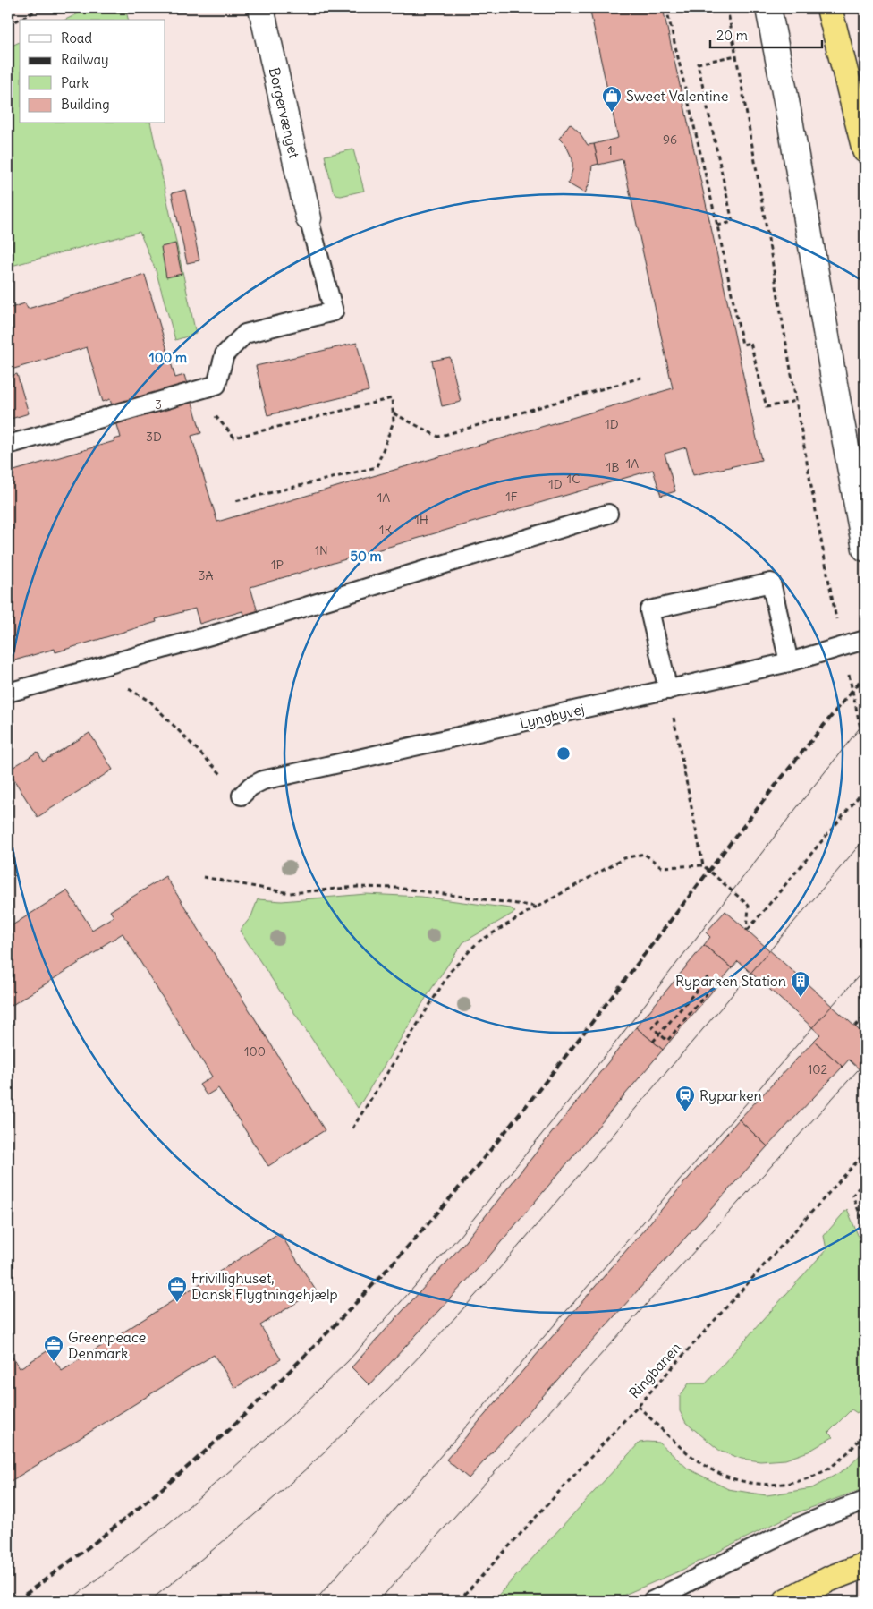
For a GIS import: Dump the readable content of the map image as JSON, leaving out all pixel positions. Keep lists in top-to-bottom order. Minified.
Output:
{"streets":{"street":["Borgervænget"],"lane":["Lyngbyvej"],"path":["Ringbanen"]},"places":{"shop":["Sweet Valentine"],"building":["Ryparken Station"],"station":["Ryparken"],"office":["Frivillighuset, Dansk Flygtningehjælp","Greenpeace Denmark"]},"house_numbers":["96","1","3","1D","3D","1A","1B","1C","1D","1F","1A","1H","1K","1N","1P","3A","100","102"],"legend":["Road","Railway","Park","Building"],"scale_bar":"20 m","rings":["100 m","50 m"]}
